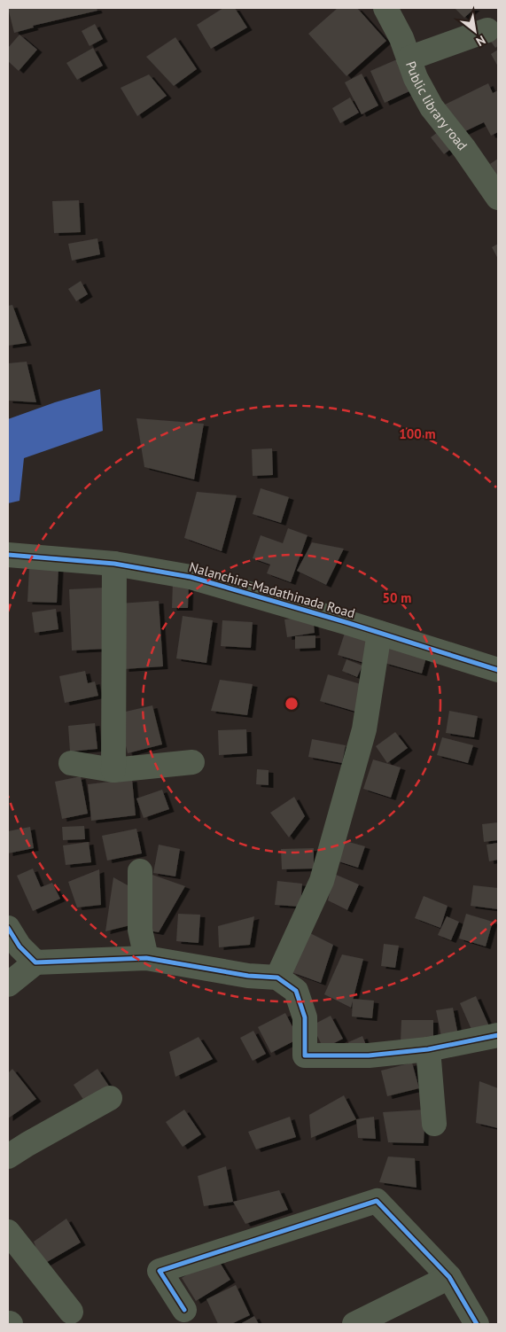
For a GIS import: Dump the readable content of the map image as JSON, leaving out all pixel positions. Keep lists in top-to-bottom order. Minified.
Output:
{"streets":{"street":["Public library road","Nalanchira-Madathinada Road"]},"north":"bottom right","rings":["100 m","50 m"]}
